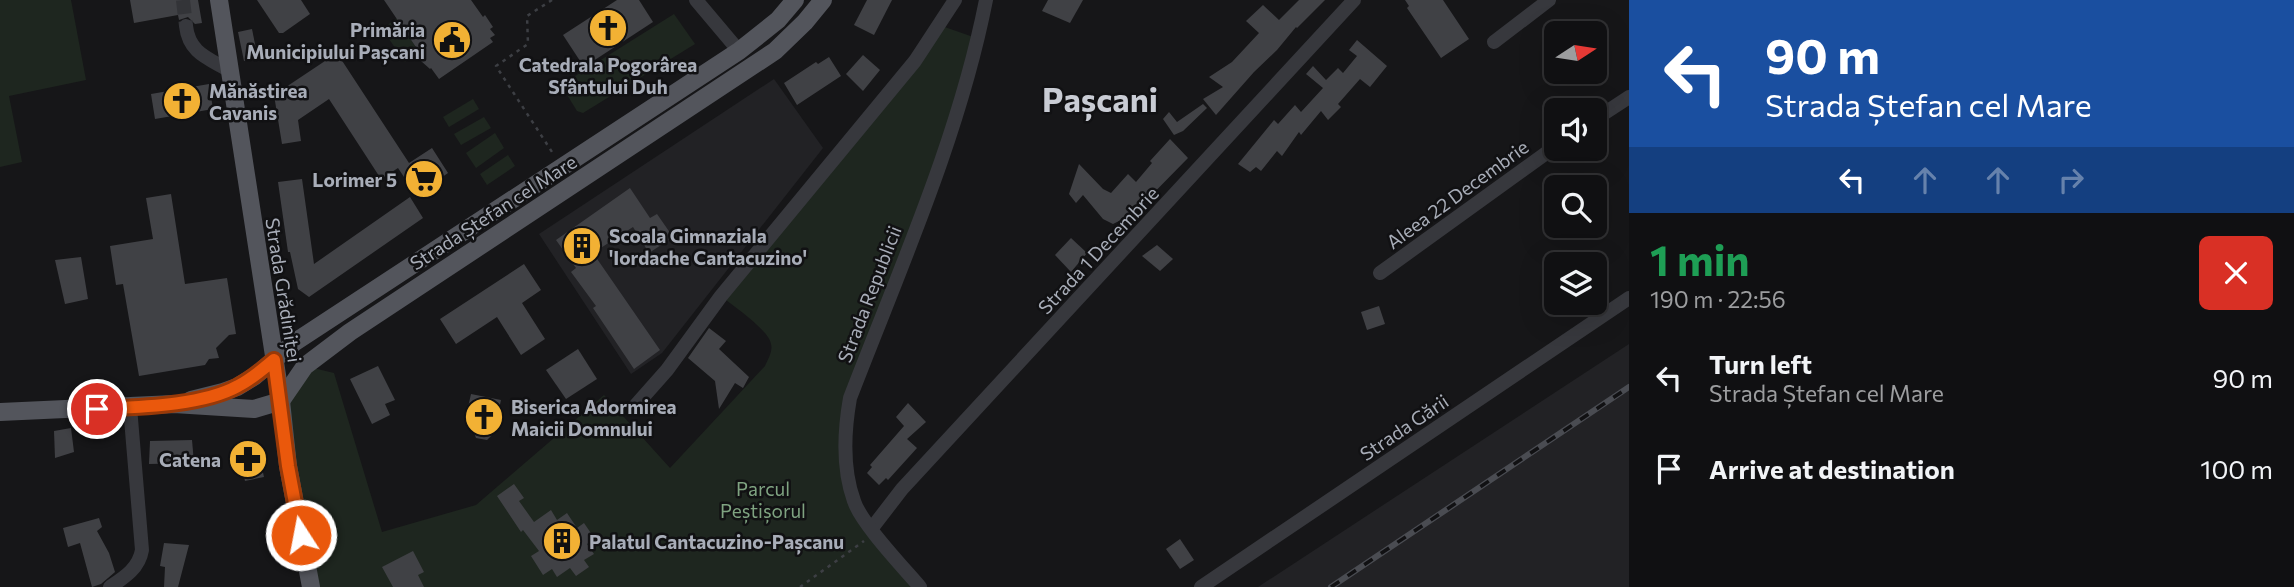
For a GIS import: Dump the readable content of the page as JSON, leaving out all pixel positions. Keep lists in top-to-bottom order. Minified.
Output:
{"streets":{"main road":["Strada Ștefan cel Mare","Strada Grădiniței"],"street":["Aleea 22 Decembrie","Strada 1 Decembrie","Strada Republicii","Strada Gării"]},"crossings":[["Strada Ștefan cel Mare","Strada Grădiniței"],["Strada 1 Decembrie","Strada Republicii"]],"districts":["Pașcani"],"parks":["Parcul Peștișorul"],"places":{"church":["Catedrala Pogorârea Sfântului Duh","Mănăstirea Cavanis","Biserica Adormirea Maicii Domnului"],"public building":["Primăria Municipiului Pașcani"],"supermarket":["Lorimer 5"],"building":["Scoala Gimnaziala 'Iordache Cantacuzino'","Palatul Cantacuzino-Pașcanu"],"pharmacy":["Catena"]},"north":"right","page":{"turn":["90 m","Strada Ștefan cel Mare"],"heading":["1 min","190 m · 22:56"],"list":[{"name":"Turn left","note":"Strada Ștefan cel Mare","value":"90 m"},{"name":"Arrive at destination","value":"100 m"}]}}
